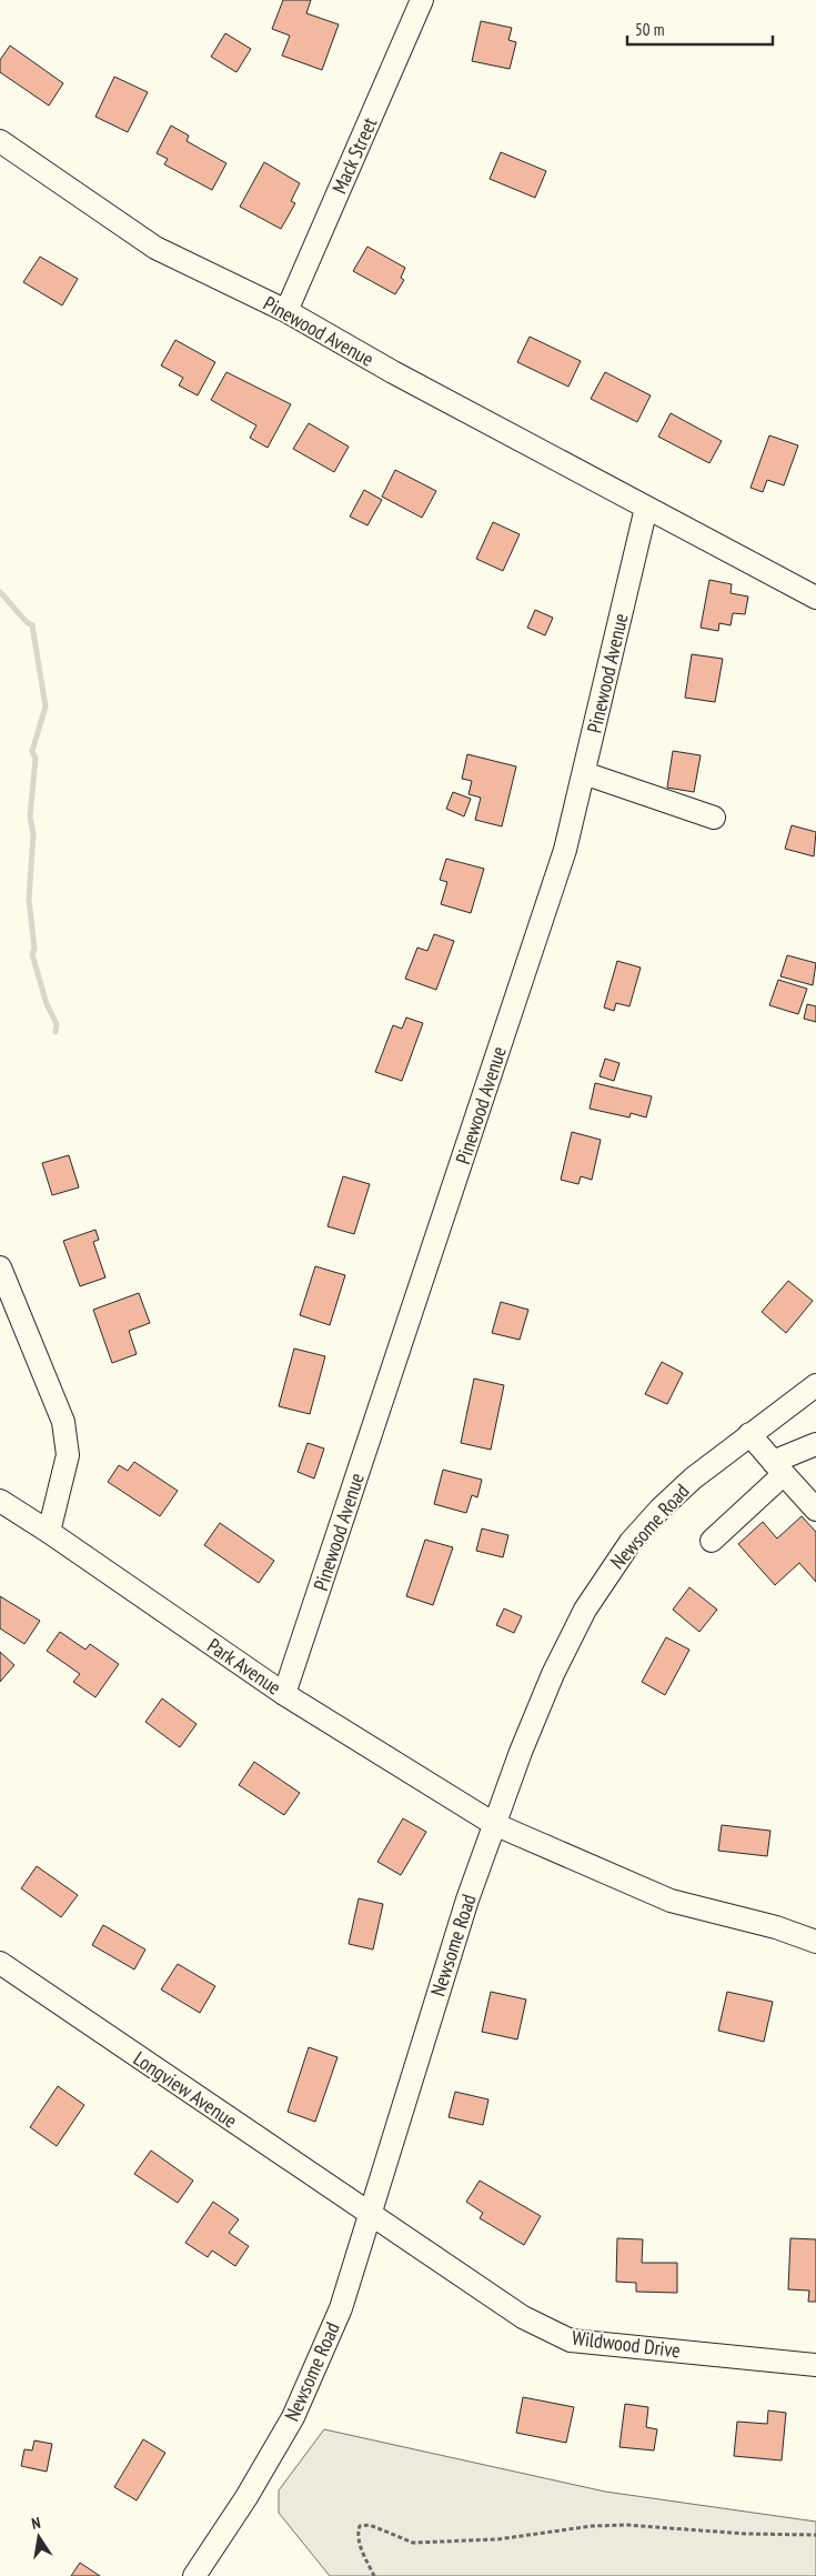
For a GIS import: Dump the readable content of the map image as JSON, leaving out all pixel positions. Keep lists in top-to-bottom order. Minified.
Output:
{"streets":{"street":["Mack Street","Pinewood Avenue","Newsome Road","Park Avenue","Longview Avenue","Wildwood Drive"]},"crossings":[["Mack Street","Pinewood Avenue"],["Pinewood Avenue","Park Avenue"],["Newsome Road","Park Avenue"],["Newsome Road","Longview Avenue"],["Newsome Road","Wildwood Drive"],["Longview Avenue","Wildwood Drive"]],"scale_bar":"50 m","north":"top"}
